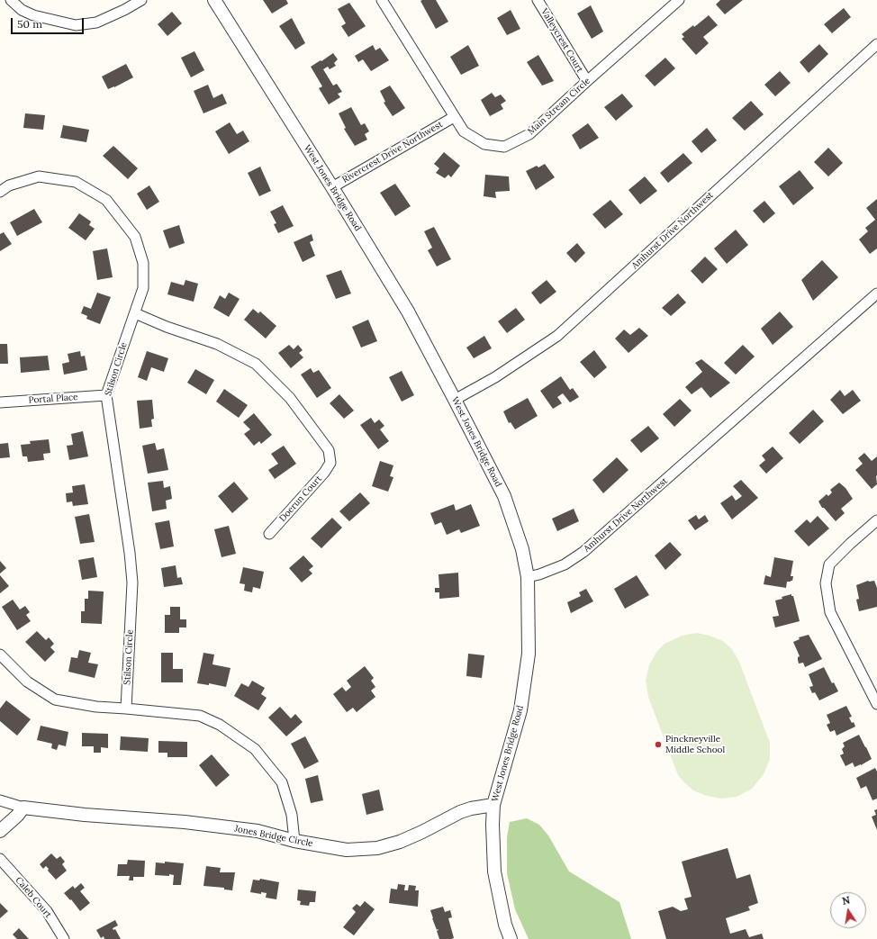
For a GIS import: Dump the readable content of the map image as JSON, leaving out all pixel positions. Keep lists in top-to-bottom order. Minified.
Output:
{"streets":{"street":["Valleycrest Court","Main Stream Circle","Rivercrest Drive Northwest","West Jones Bridge Road","Amhurst Drive Northwest","Stilson Circle","Portal Place","Doerun Court","Jones Bridge Circle","Caleb Court"]},"crossings":[["Valleycrest Court","Main Stream Circle"],["Main Stream Circle","Rivercrest Drive Northwest"],["Rivercrest Drive Northwest","West Jones Bridge Road"],["West Jones Bridge Road","Amhurst Drive Northwest"],["West Jones Bridge Road","Jones Bridge Circle"],["Stilson Circle","Portal Place"],["Stilson Circle","Doerun Court"]],"places":["Pinckneyville Middle School"],"scale_bar":"50 m","north":"top"}
